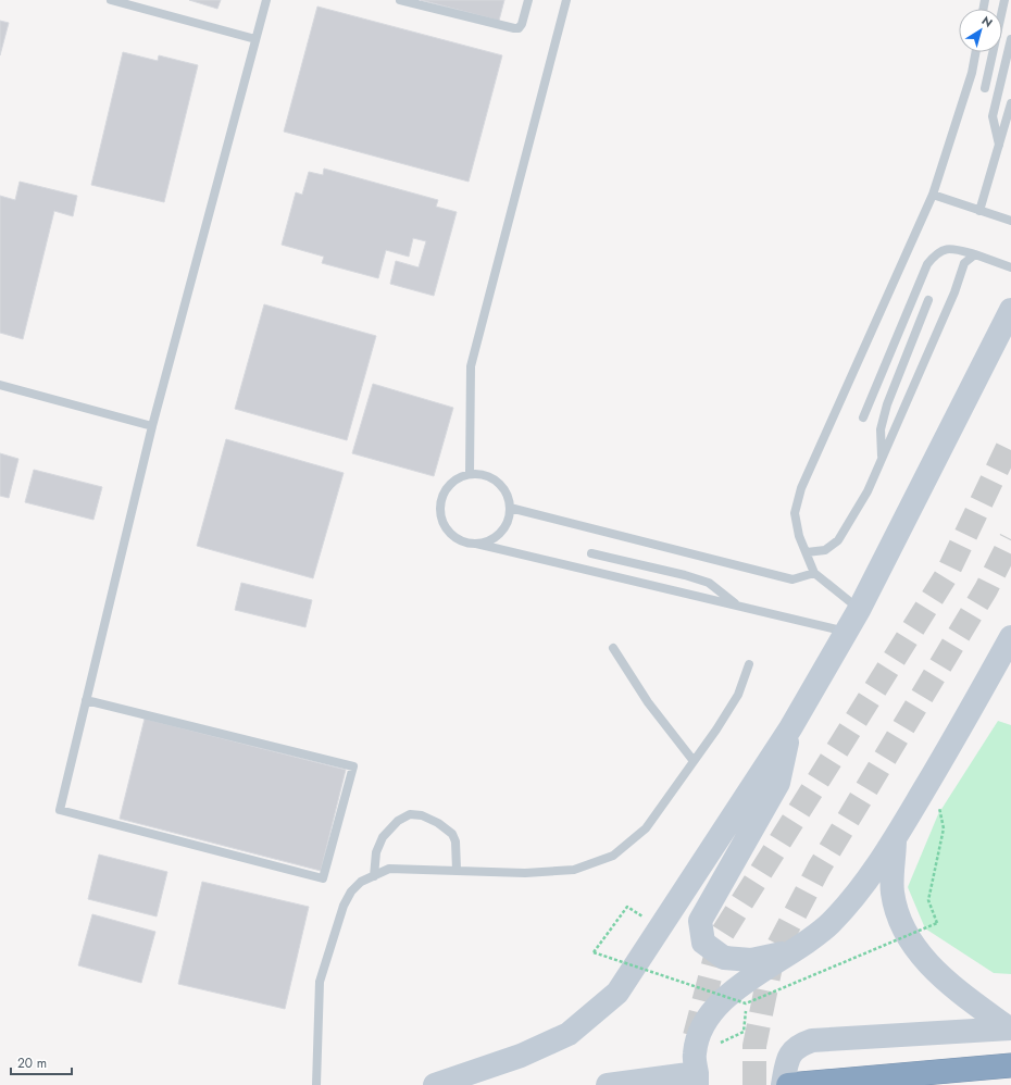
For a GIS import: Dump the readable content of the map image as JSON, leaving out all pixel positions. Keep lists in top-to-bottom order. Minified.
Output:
{"scale_bar":"20 m","north":"top right"}
